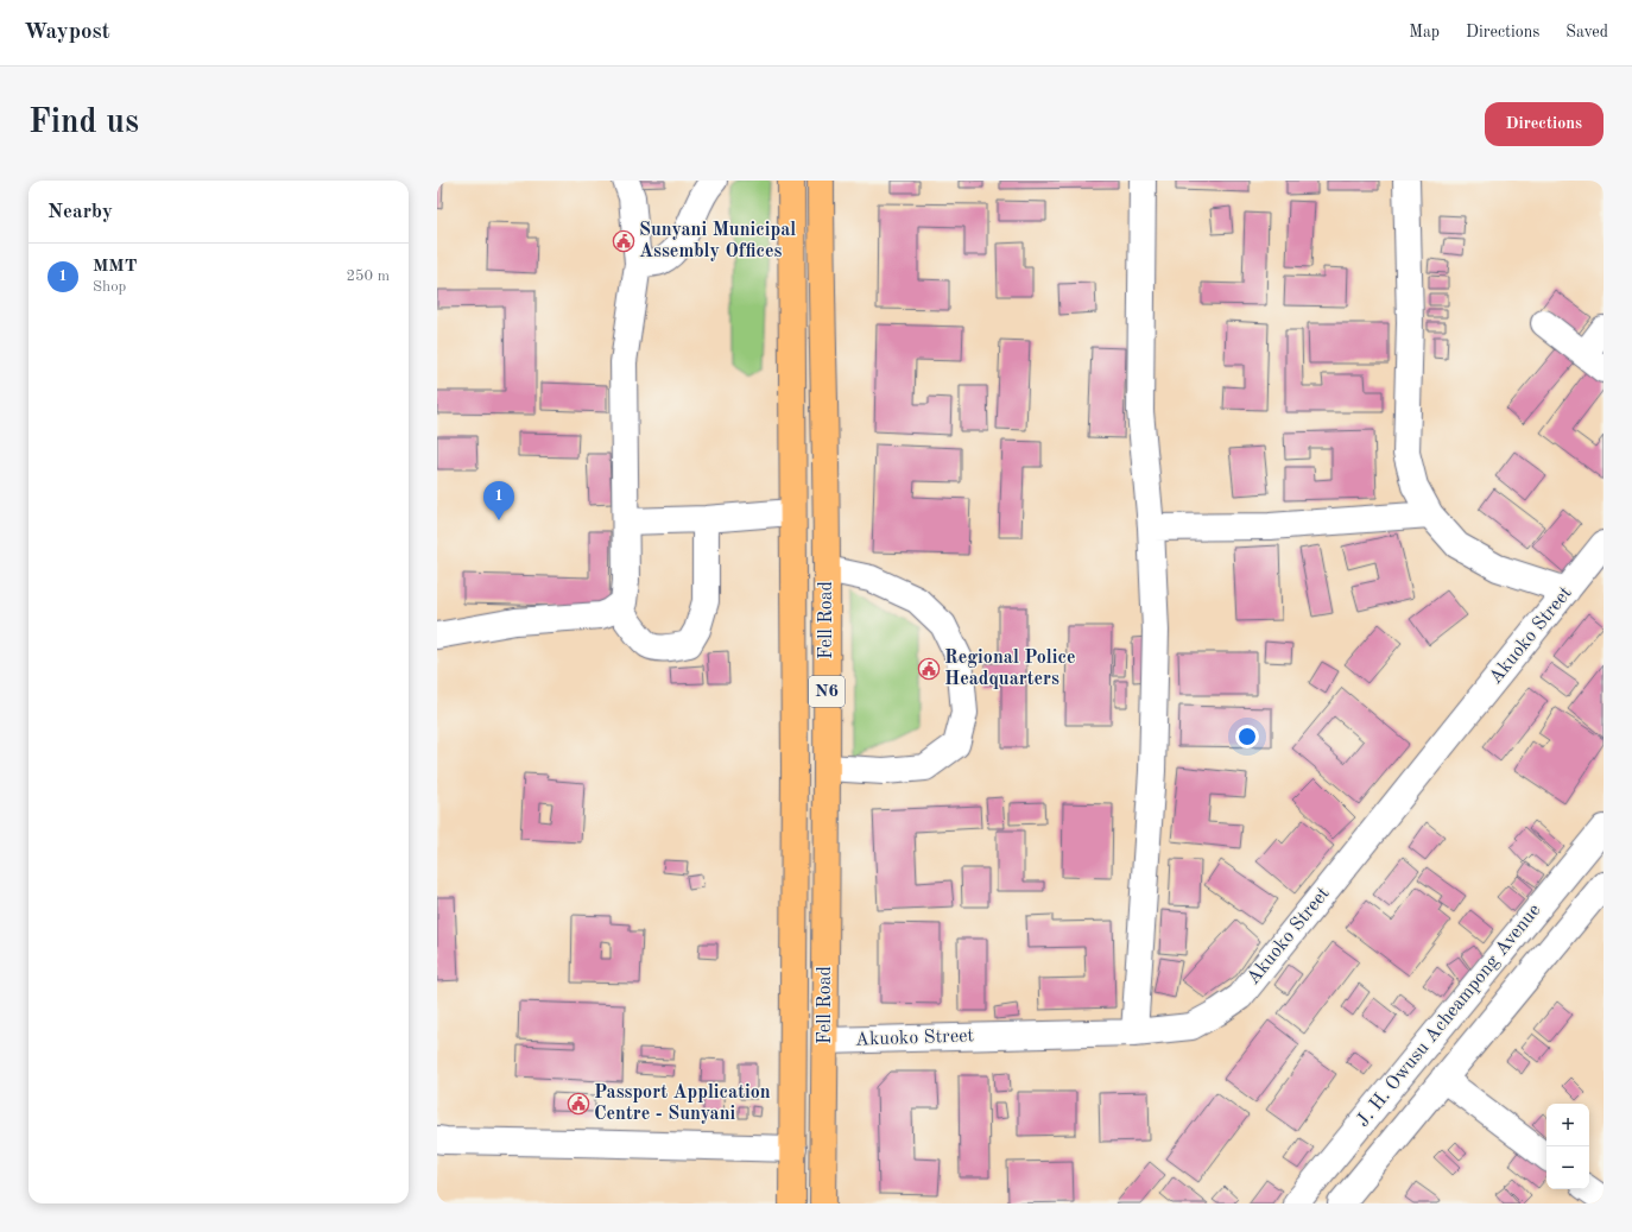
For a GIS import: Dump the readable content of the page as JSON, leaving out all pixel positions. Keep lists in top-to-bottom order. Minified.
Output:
{"streets":{"main road":["Fell Road","N6"],"street":["Akuoko Street","J. H. Owusu Acheampong Avenue"]},"crossings":[["Fell Road","Akuoko Street"]],"places":{"public building":["Sunyani Municipal Assembly Offices","Regional Police Headquarters","Passport Application Centre - Sunyani"]},"page":{"header":"Waypost","nav":["Map","Directions","Saved"],"buttons":"Directions","title":"Find us","heading":"Nearby","list":[{"mark":"1","name":"MMT","note":"Shop","value":"250 m"}],"pins":"1","map_buttons":["+","−"]}}
